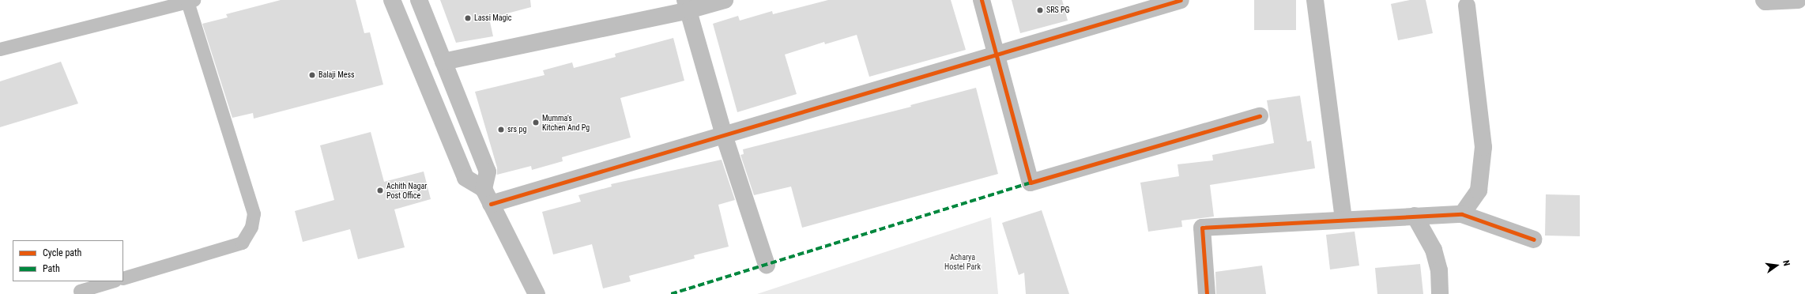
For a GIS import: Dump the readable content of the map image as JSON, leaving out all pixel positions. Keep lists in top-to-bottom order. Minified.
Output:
{"parks":["Acharya Hostel Park"],"places":["SRS PG","Lassi Magic","Balaji Mess","Mumma's Kitchen And Pg","srs pg","Achith Nagar Post Office"],"legend":["Cycle path","Path"],"north":"right"}
